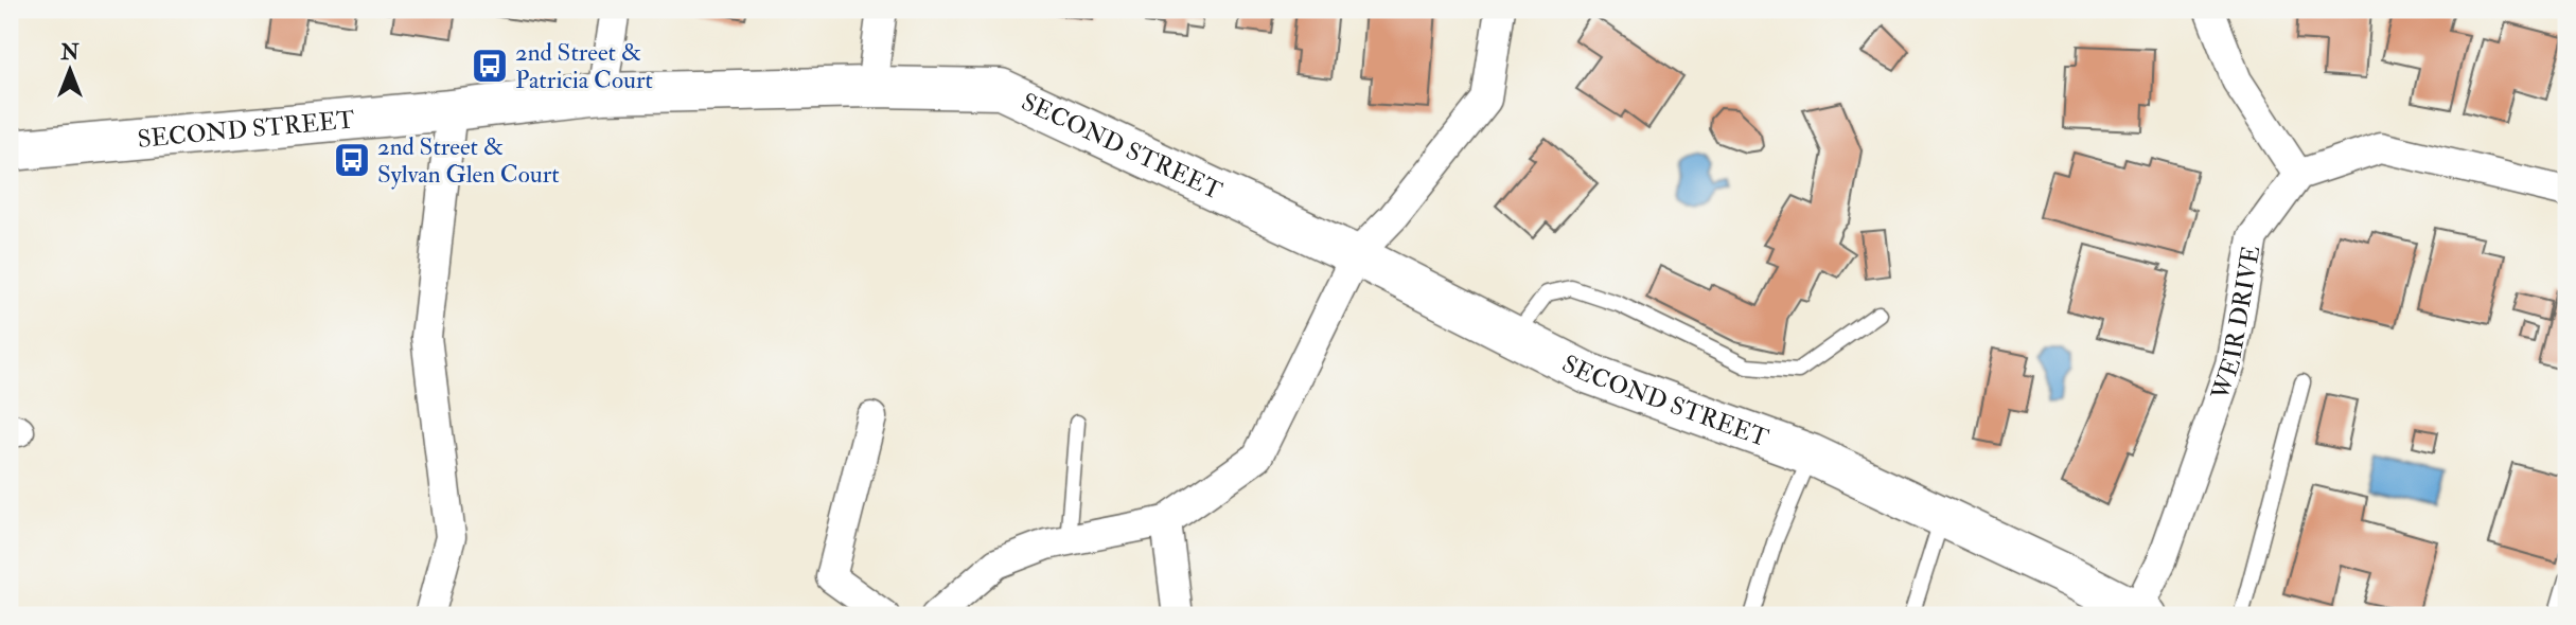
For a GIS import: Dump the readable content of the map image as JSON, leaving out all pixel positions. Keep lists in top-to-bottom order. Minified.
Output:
{"streets":{"street":["SECOND STREET","WEIR DRIVE"]},"crossings":[["SECOND STREET","WEIR DRIVE"]],"places":{"bus stop":["2nd Street & Patricia Court","2nd Street & Sylvan Glen Court"]},"north":"top"}
